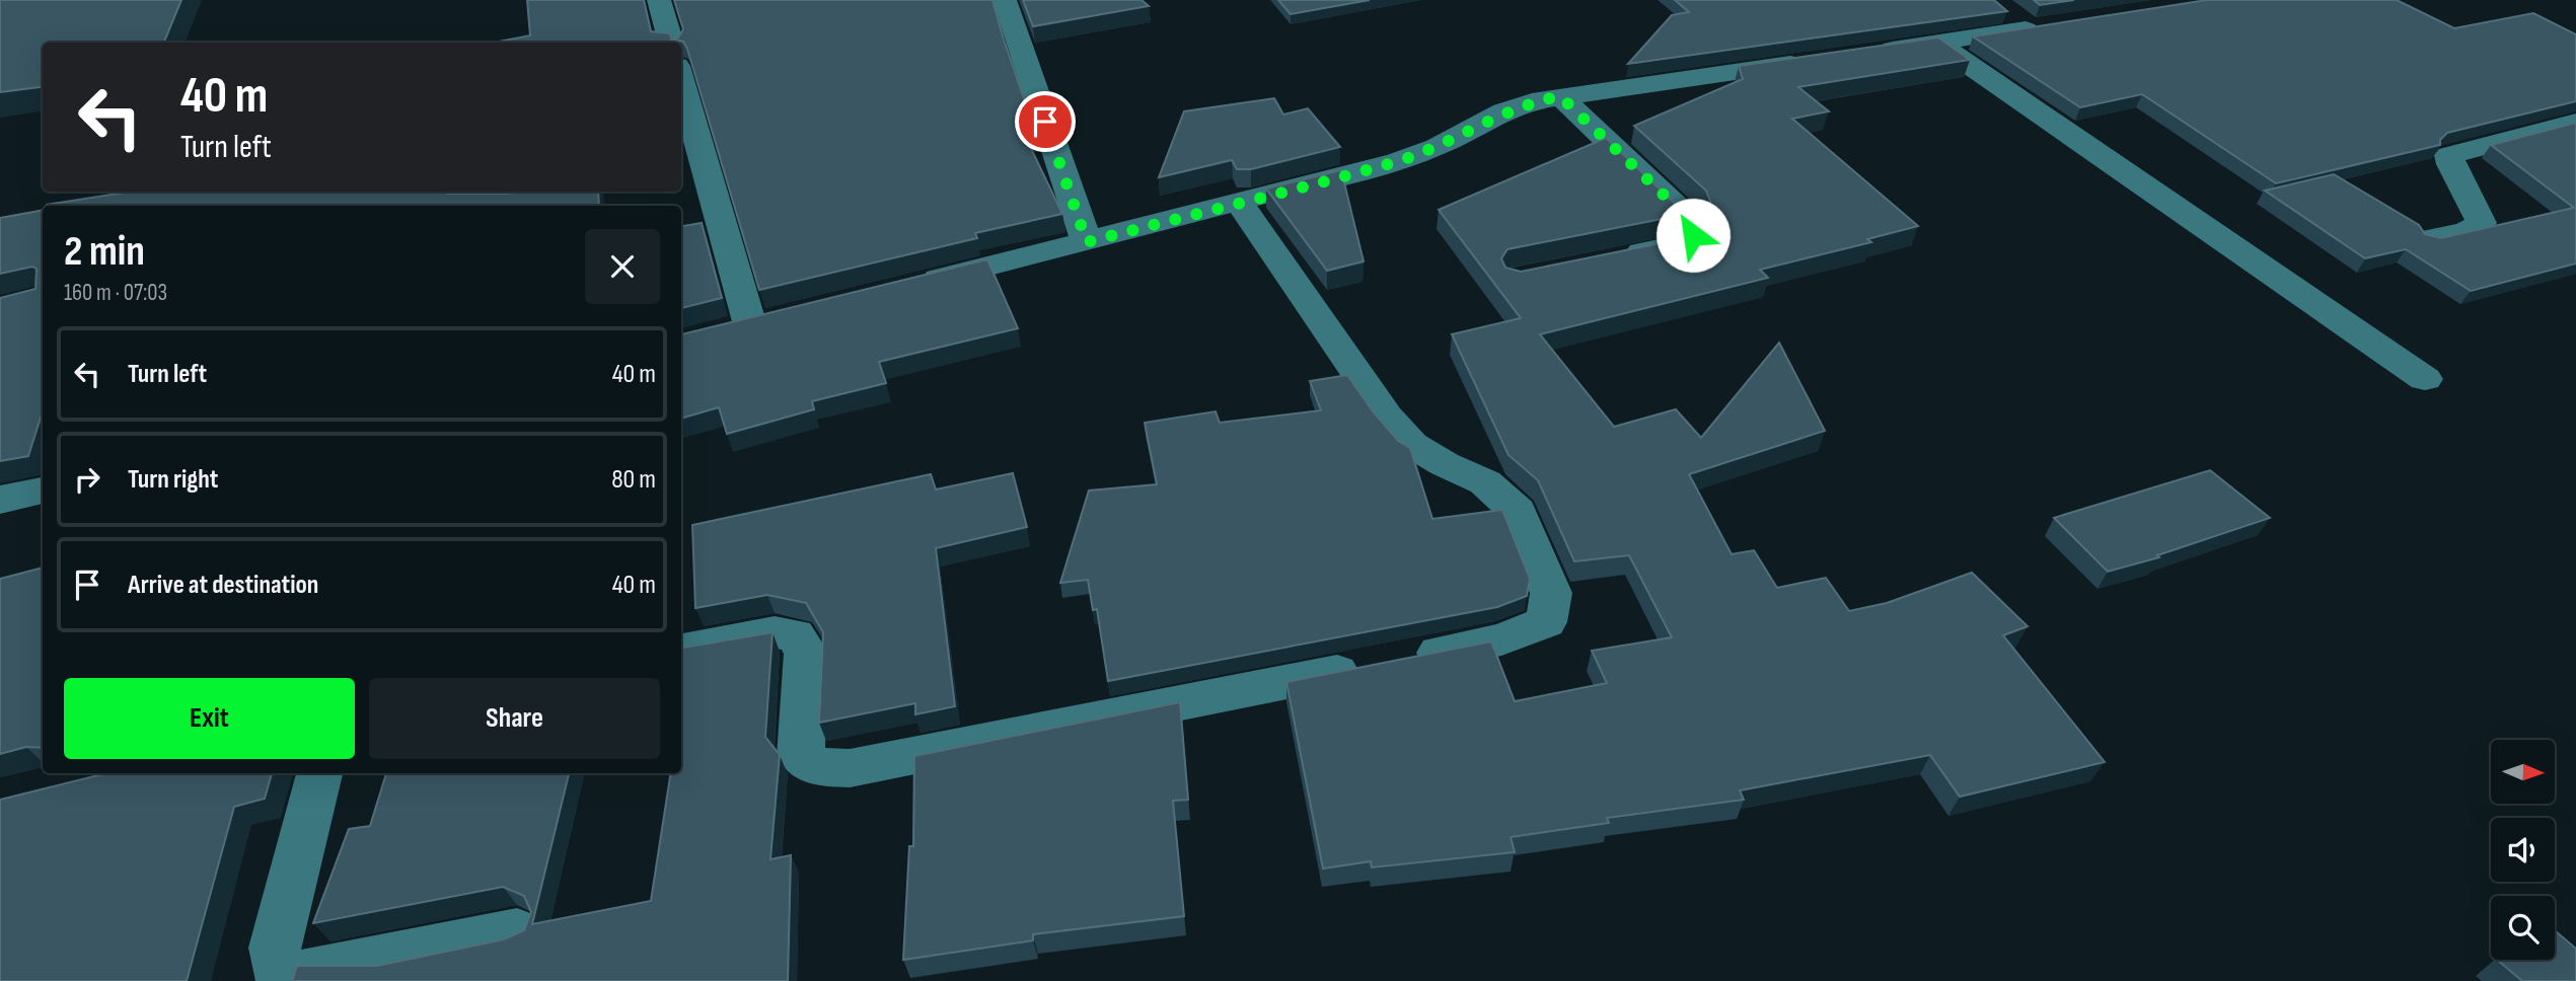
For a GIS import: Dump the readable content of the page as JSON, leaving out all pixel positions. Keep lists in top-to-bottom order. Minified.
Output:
{"north":"right","page":{"turn":["40 m","Turn left"],"heading":["2 min","160 m · 07:03"],"list":[{"name":"Turn left","value":"40 m"},{"name":"Turn right","value":"80 m"},{"name":"Arrive at destination","value":"40 m"}],"buttons":["Exit","Share"]}}
